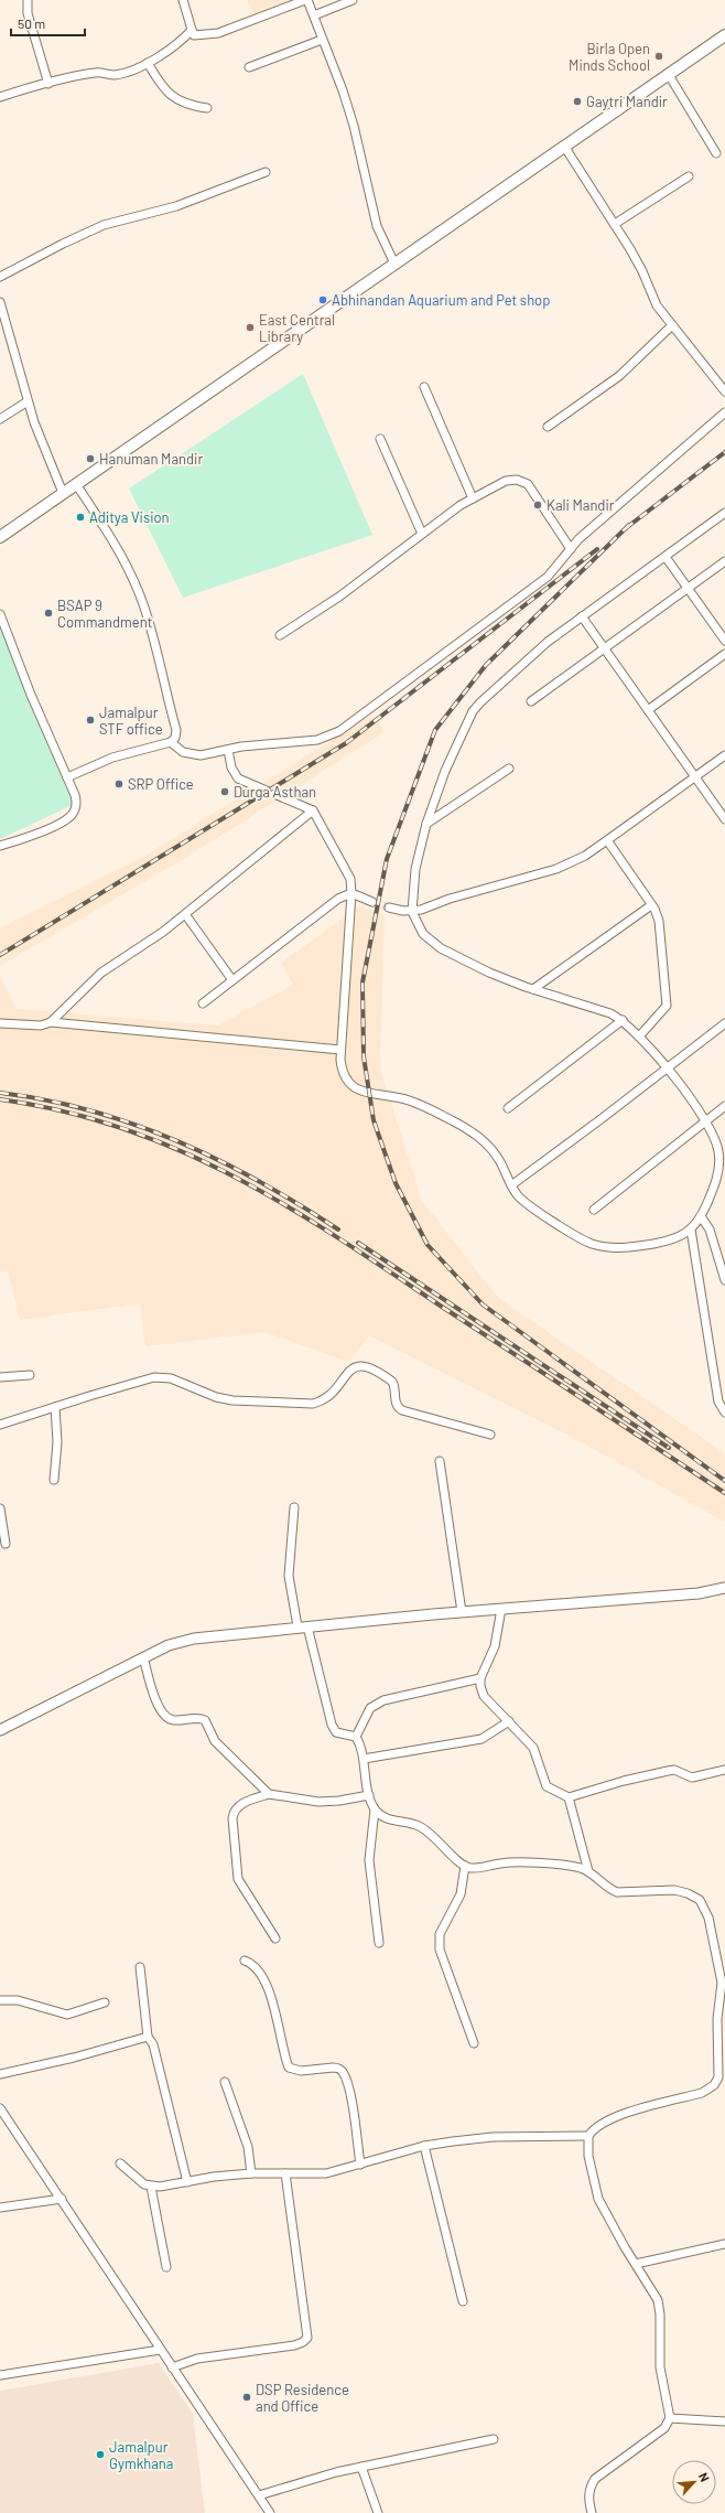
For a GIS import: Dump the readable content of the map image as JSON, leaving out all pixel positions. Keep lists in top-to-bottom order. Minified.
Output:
{"places":["Birla Open Minds School","Gaytri Mandir","Abhinandan Aquarium and Pet shop","East Central Library","Hanuman Mandir","Kali Mandir","Aditya Vision","BSAP 9 Commandment","Jamalpur STF office","SRP Office","Durga Asthan","DSP Residence and Office","Jamalpur Gymkhana"],"scale_bar":"50 m","north":"top right"}
